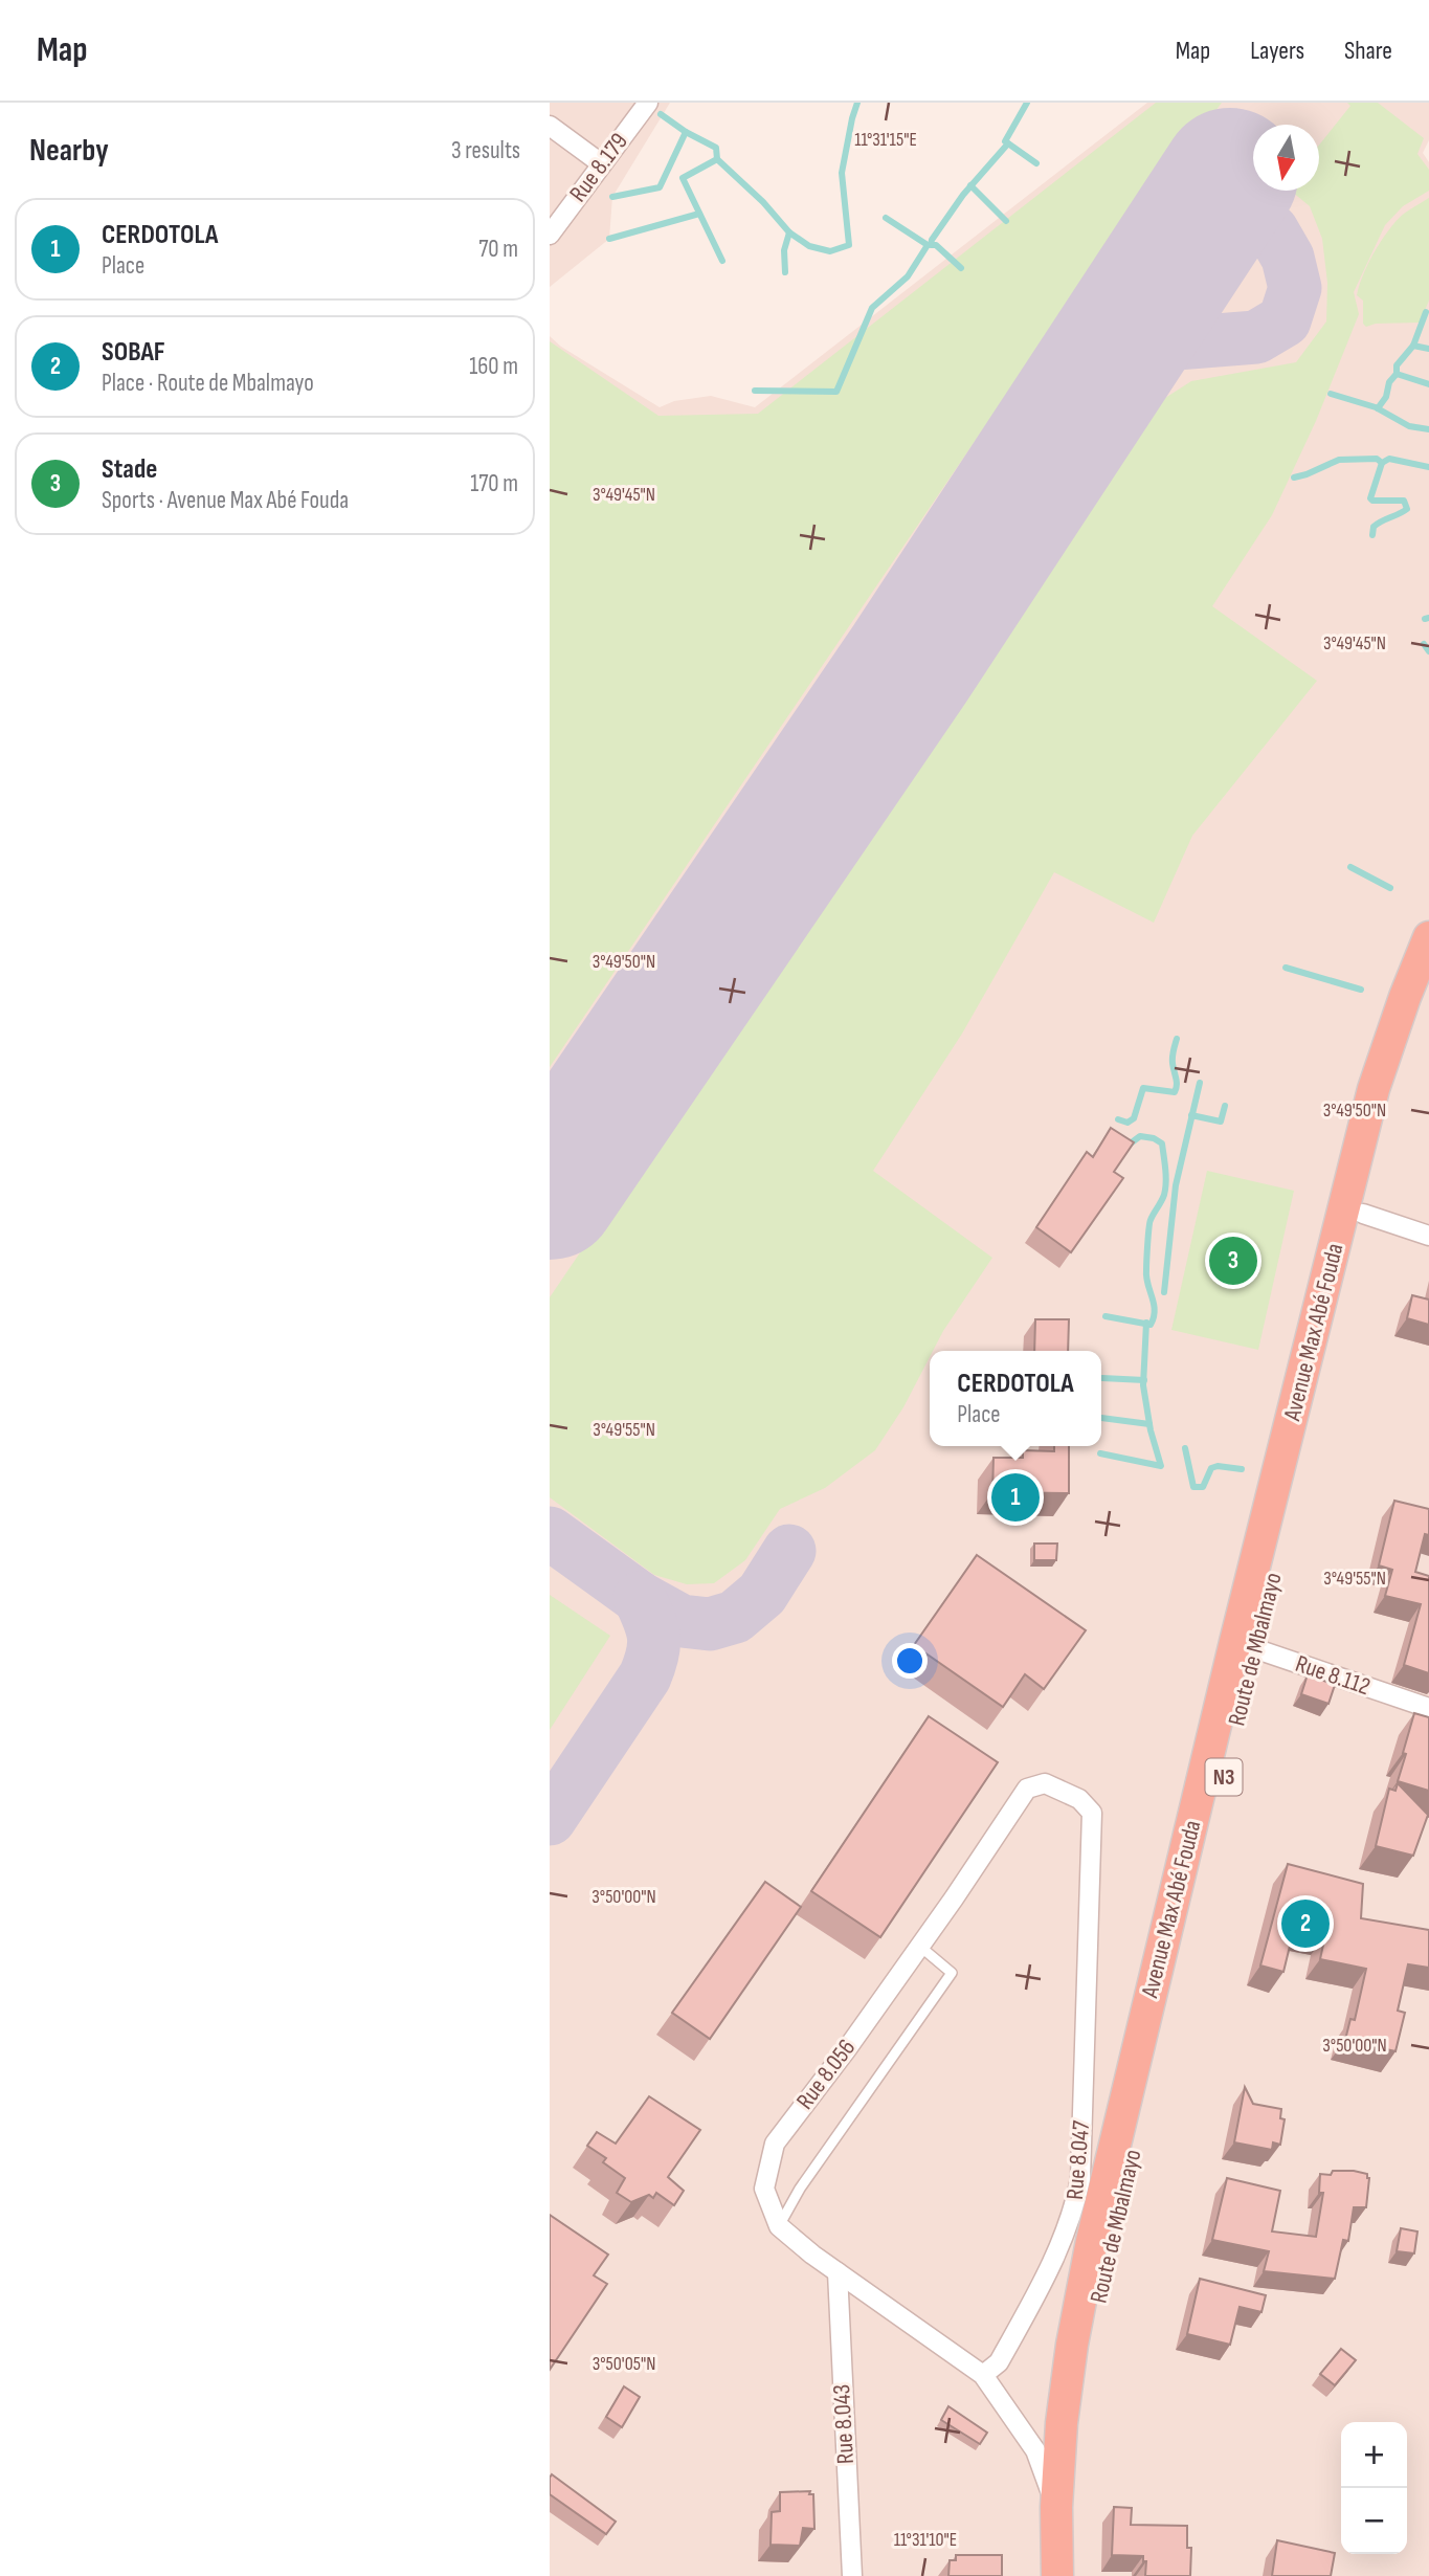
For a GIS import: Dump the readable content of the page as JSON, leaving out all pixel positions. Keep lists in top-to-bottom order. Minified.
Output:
{"streets":{"highway":["Avenue Max Abé Fouda","Route de Mbalmayo","N3"],"street":["Rue 8.179","Rue 8.112","Rue 8.056","Rue 8.047","Rue 8.043"]},"crossings":[["Avenue Max Abé Fouda","Route de Mbalmayo"],["Avenue Max Abé Fouda","Rue 8.112"],["Avenue Max Abé Fouda","N3"],["Route de Mbalmayo","Rue 8.112"],["Rue 8.056","Rue 8.047"],["Rue 8.056","Rue 8.043"]],"north":"bottom","page":{"header":"Map","nav":["Map","Layers","Share"],"heading":["Nearby","3 results"],"list":[{"mark":"1","name":"CERDOTOLA","note":"Place","value":"70 m"},{"mark":"2","name":"SOBAF","note":"Place · Route de Mbalmayo","value":"160 m"},{"mark":"3","name":"Stade","note":"Sports · Avenue Max Abé Fouda","value":"170 m"}],"pins":["3","1","2"],"popup":["CERDOTOLA","Place"],"map_buttons":["+","−"]},"coordinates":["11°31'15\"E","3°49'45\"N","3°49'50\"N","3°49'55\"N","3°50'00\"N","3°50'05\"N","11°31'10\"E"]}
